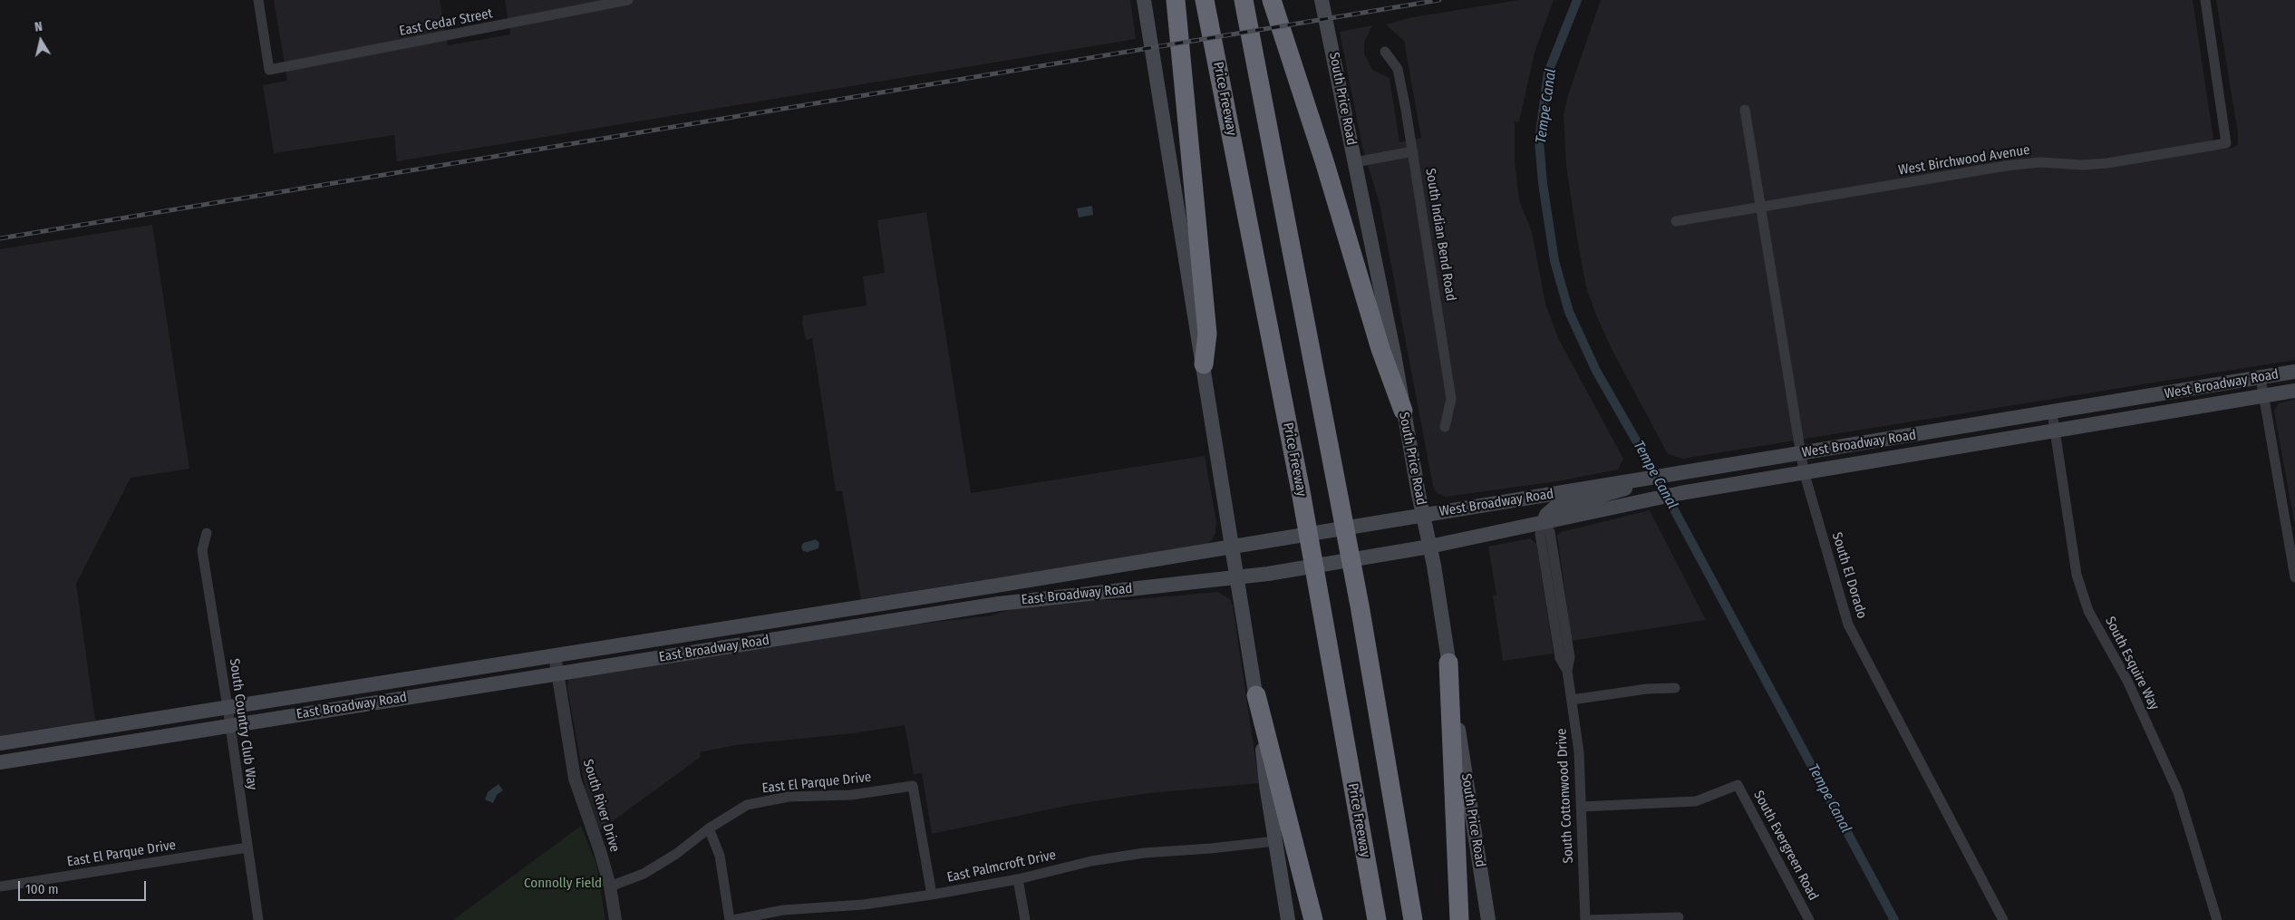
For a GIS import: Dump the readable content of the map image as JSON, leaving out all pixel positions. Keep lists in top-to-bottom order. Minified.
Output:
{"streets":{"highway":["Price Freeway"],"main road":["South Price Road","West Broadway Road","East Broadway Road"],"street":["East Cedar Street","West Birchwood Avenue","South Indian Bend Road","South El Dorado","South Esquire Way","South Country Club Way","East El Parque Drive","South Cottonwood Drive","South River Drive","South Evergreen Road","East Palmcroft Drive"]},"crossings":[["South Price Road","West Broadway Road"],["South Price Road","East Broadway Road"],["West Birchwood Avenue","South El Dorado"],["West Broadway Road","South El Dorado"],["West Broadway Road","East Broadway Road"],["West Broadway Road","South Esquire Way"],["West Broadway Road","South Cottonwood Drive"],["East Broadway Road","South Country Club Way"],["East Broadway Road","South River Drive"],["South Country Club Way","East El Parque Drive"],["East El Parque Drive","South River Drive"],["East El Parque Drive","East Palmcroft Drive"],["South Cottonwood Drive","South Evergreen Road"]],"water":["Tempe Canal"],"parks":["Connolly Field"],"scale_bar":"100 m","north":"top"}
